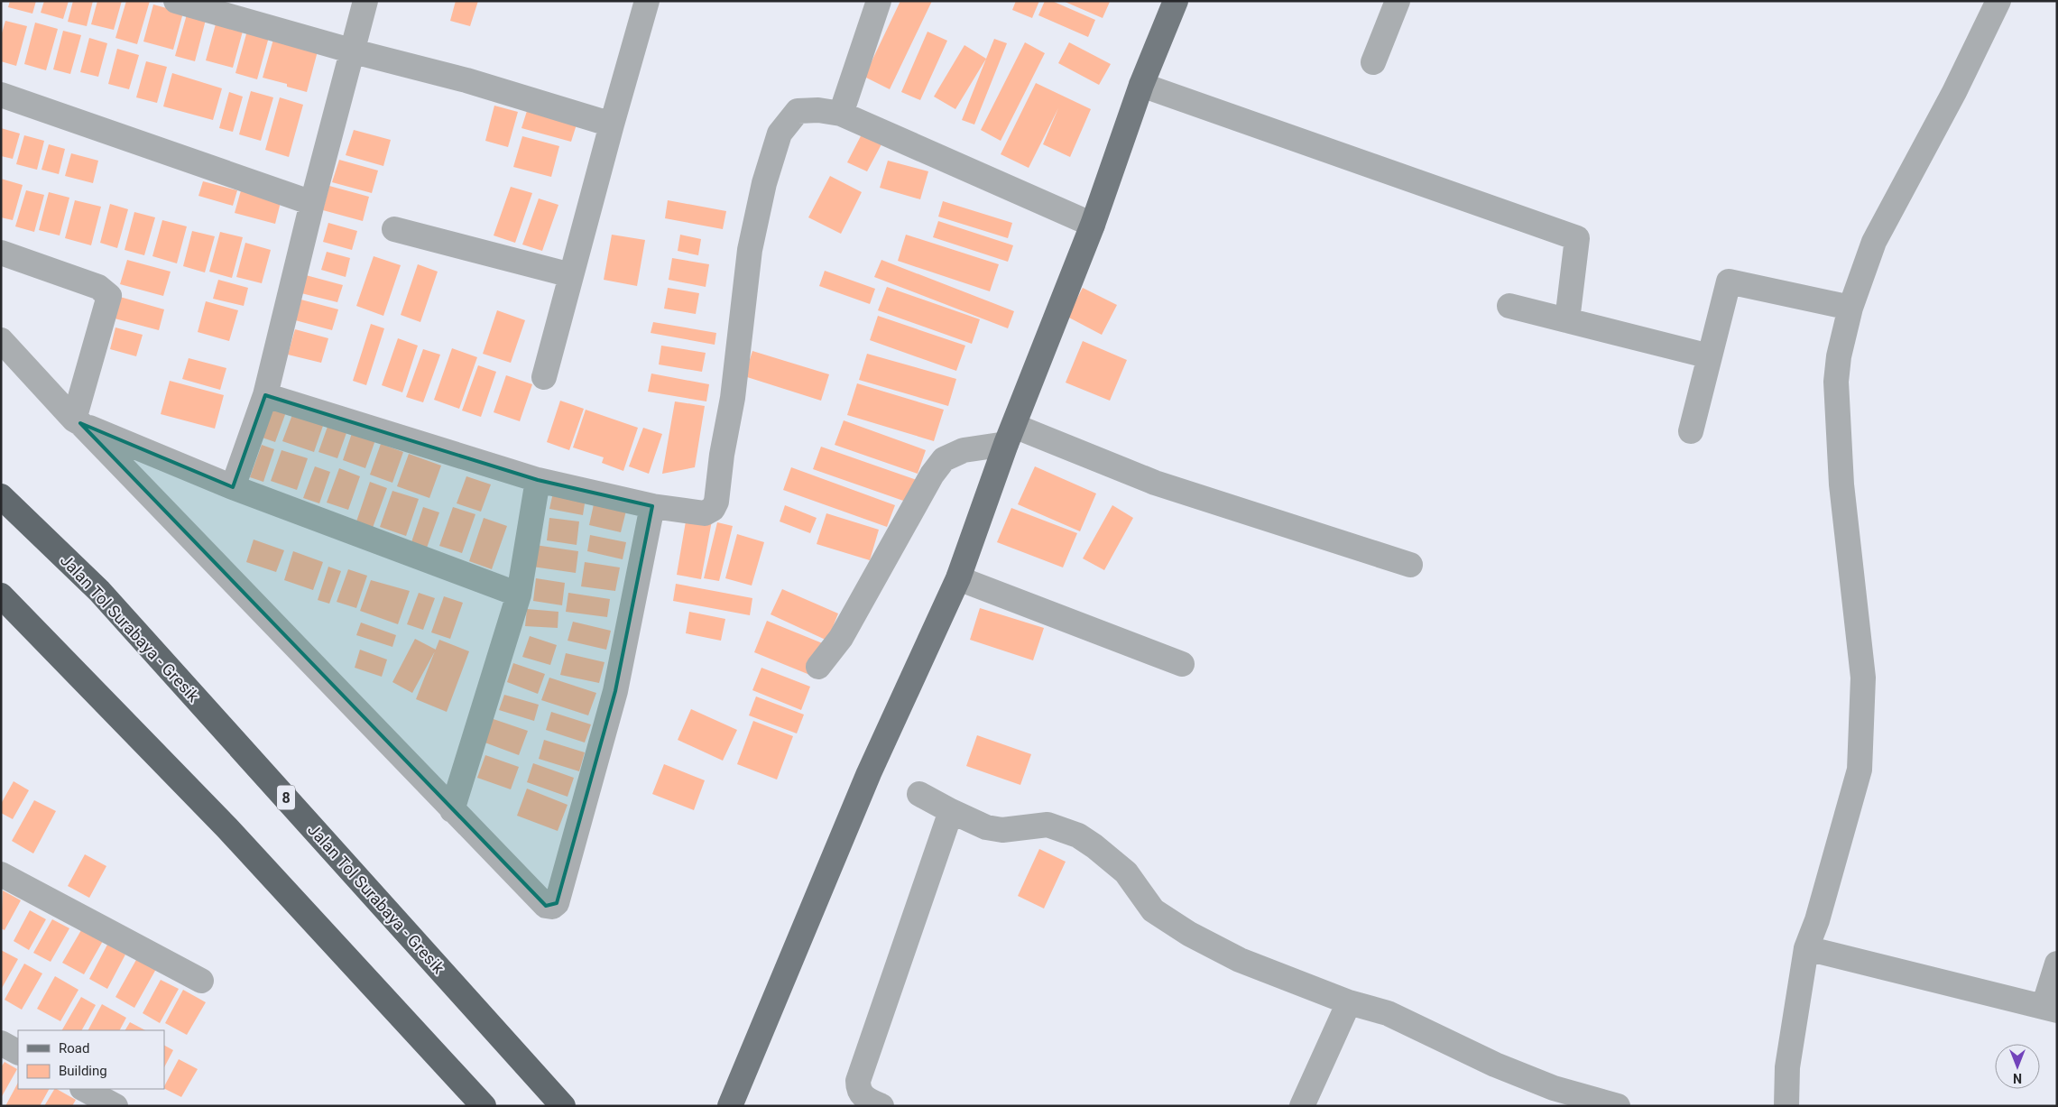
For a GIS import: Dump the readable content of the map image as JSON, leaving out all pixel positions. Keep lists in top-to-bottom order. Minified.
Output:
{"streets":{"highway":["Jalan Tol Surabaya - Gresik","8"]},"legend":["Road","Building"],"north":"bottom"}
